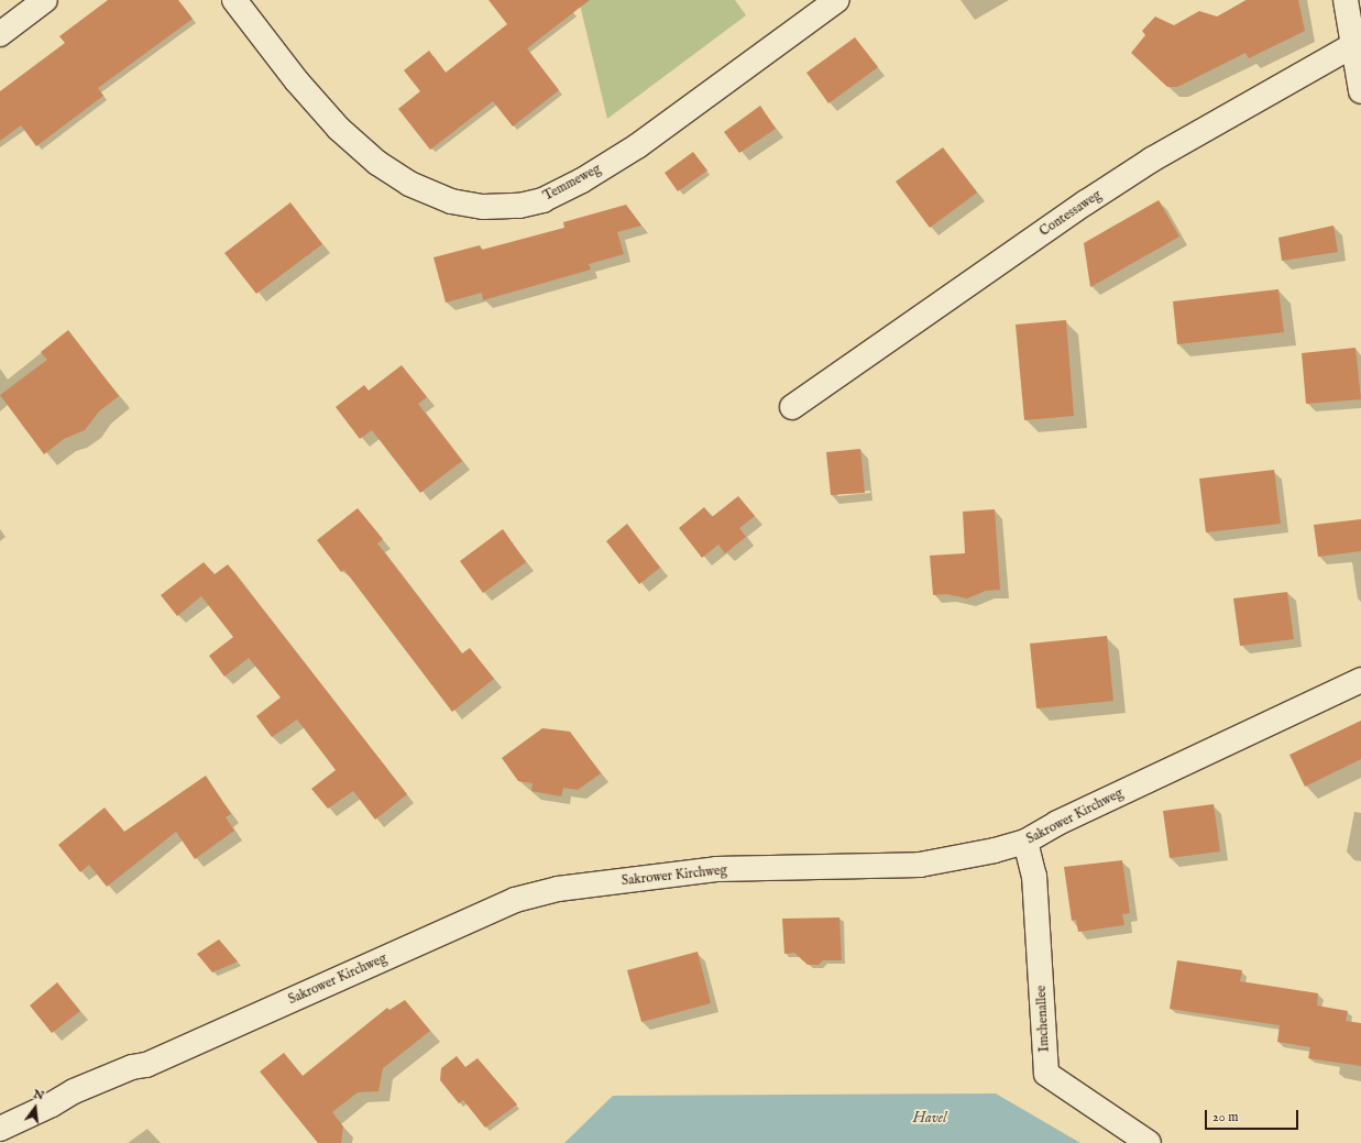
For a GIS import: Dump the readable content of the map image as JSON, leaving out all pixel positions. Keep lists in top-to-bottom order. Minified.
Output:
{"streets":{"street":["Temmeweg","Contessaweg","Sakrower Kirchweg","Imchenallee"]},"crossings":[["Sakrower Kirchweg","Imchenallee"]],"water":["Havel"],"scale_bar":"20 m","north":"top"}
